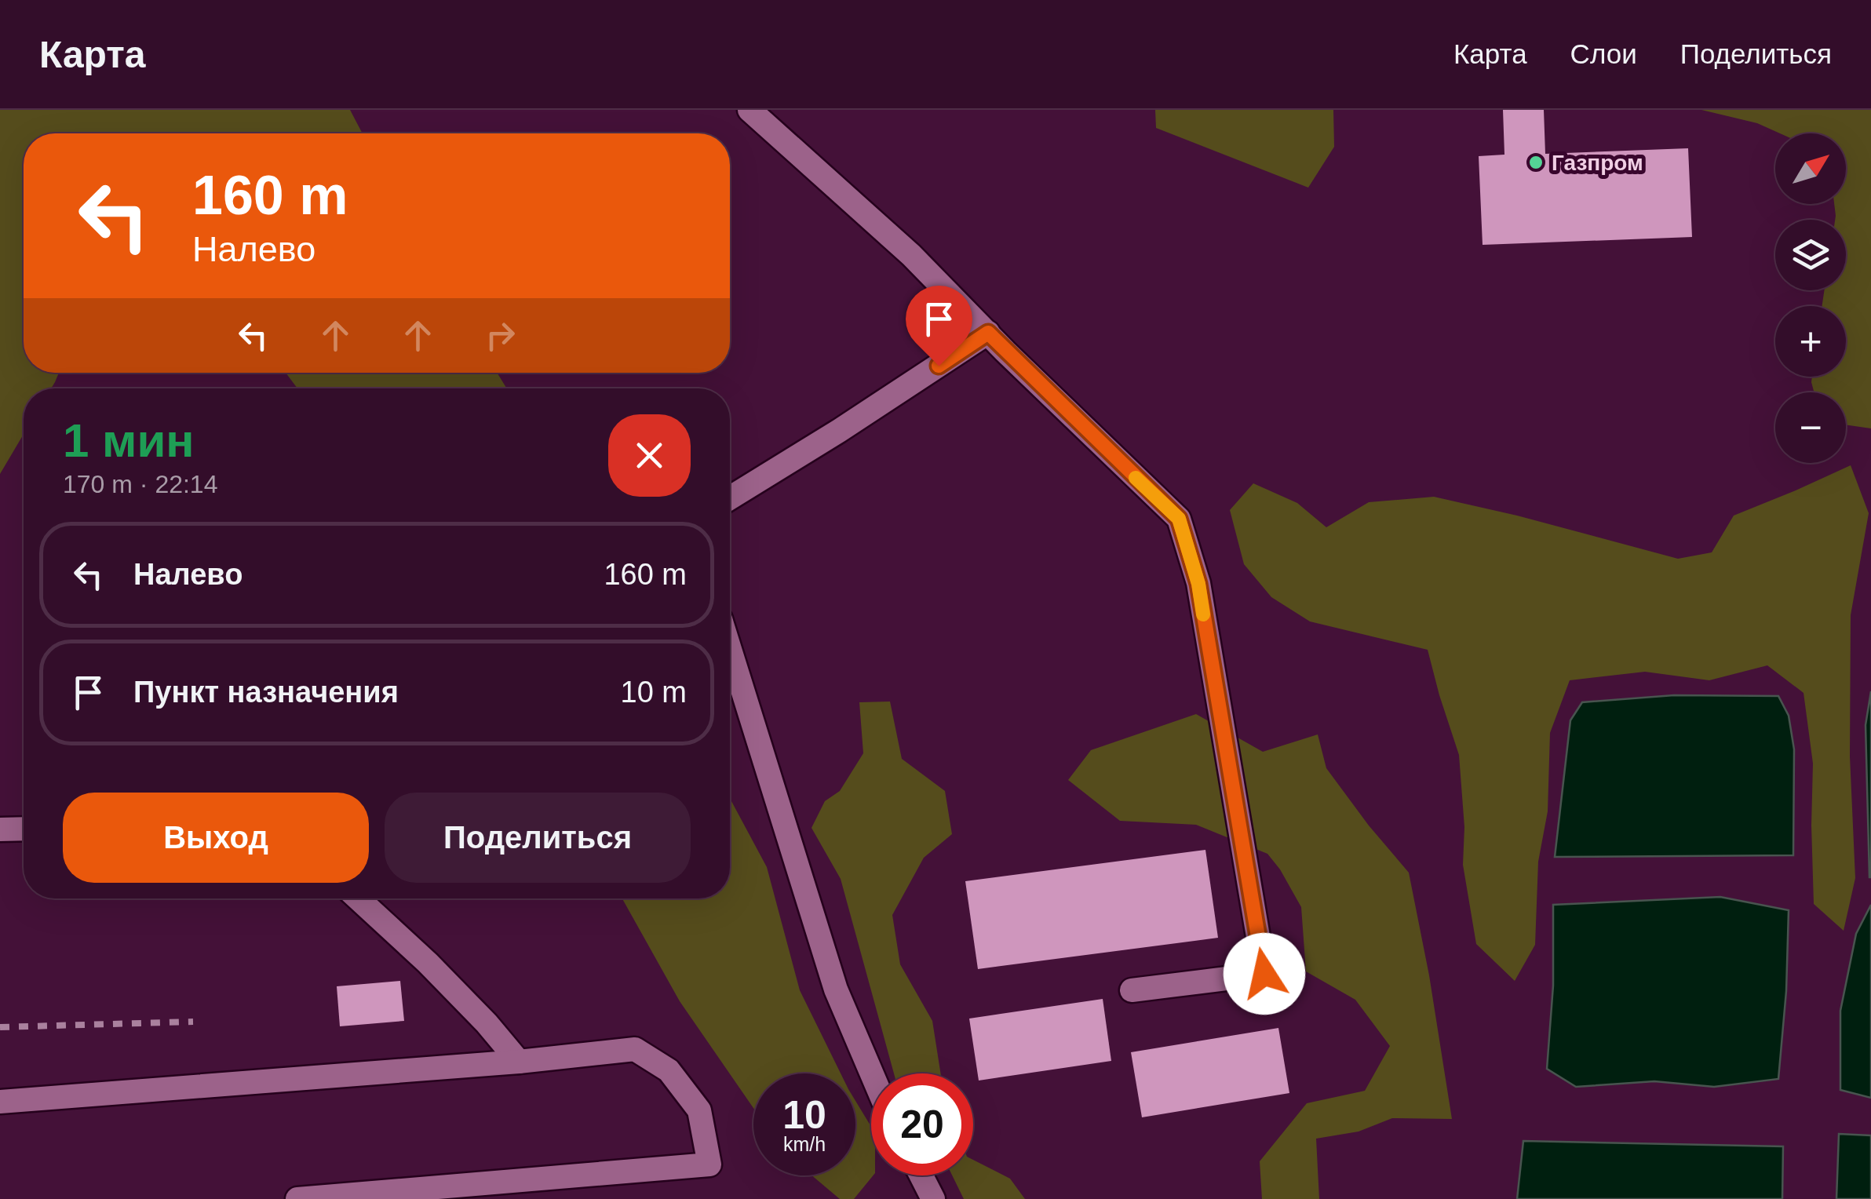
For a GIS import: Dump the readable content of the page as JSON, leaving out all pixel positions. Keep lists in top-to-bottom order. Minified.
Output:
{"places":["Газпром"],"north":"top right","page":{"header":"Карта","nav":["Карта","Слои","Поделиться"],"map_buttons":["+","−"],"turn":["160 m","Налево"],"heading":["1 мин","170 m · 22:14"],"list":[{"name":"Налево","value":"160 m"},{"name":"Пункт назначения","value":"10 m"}],"buttons":["Выход","Поделиться"],"speed":"10 km/h","limit":"20"}}
